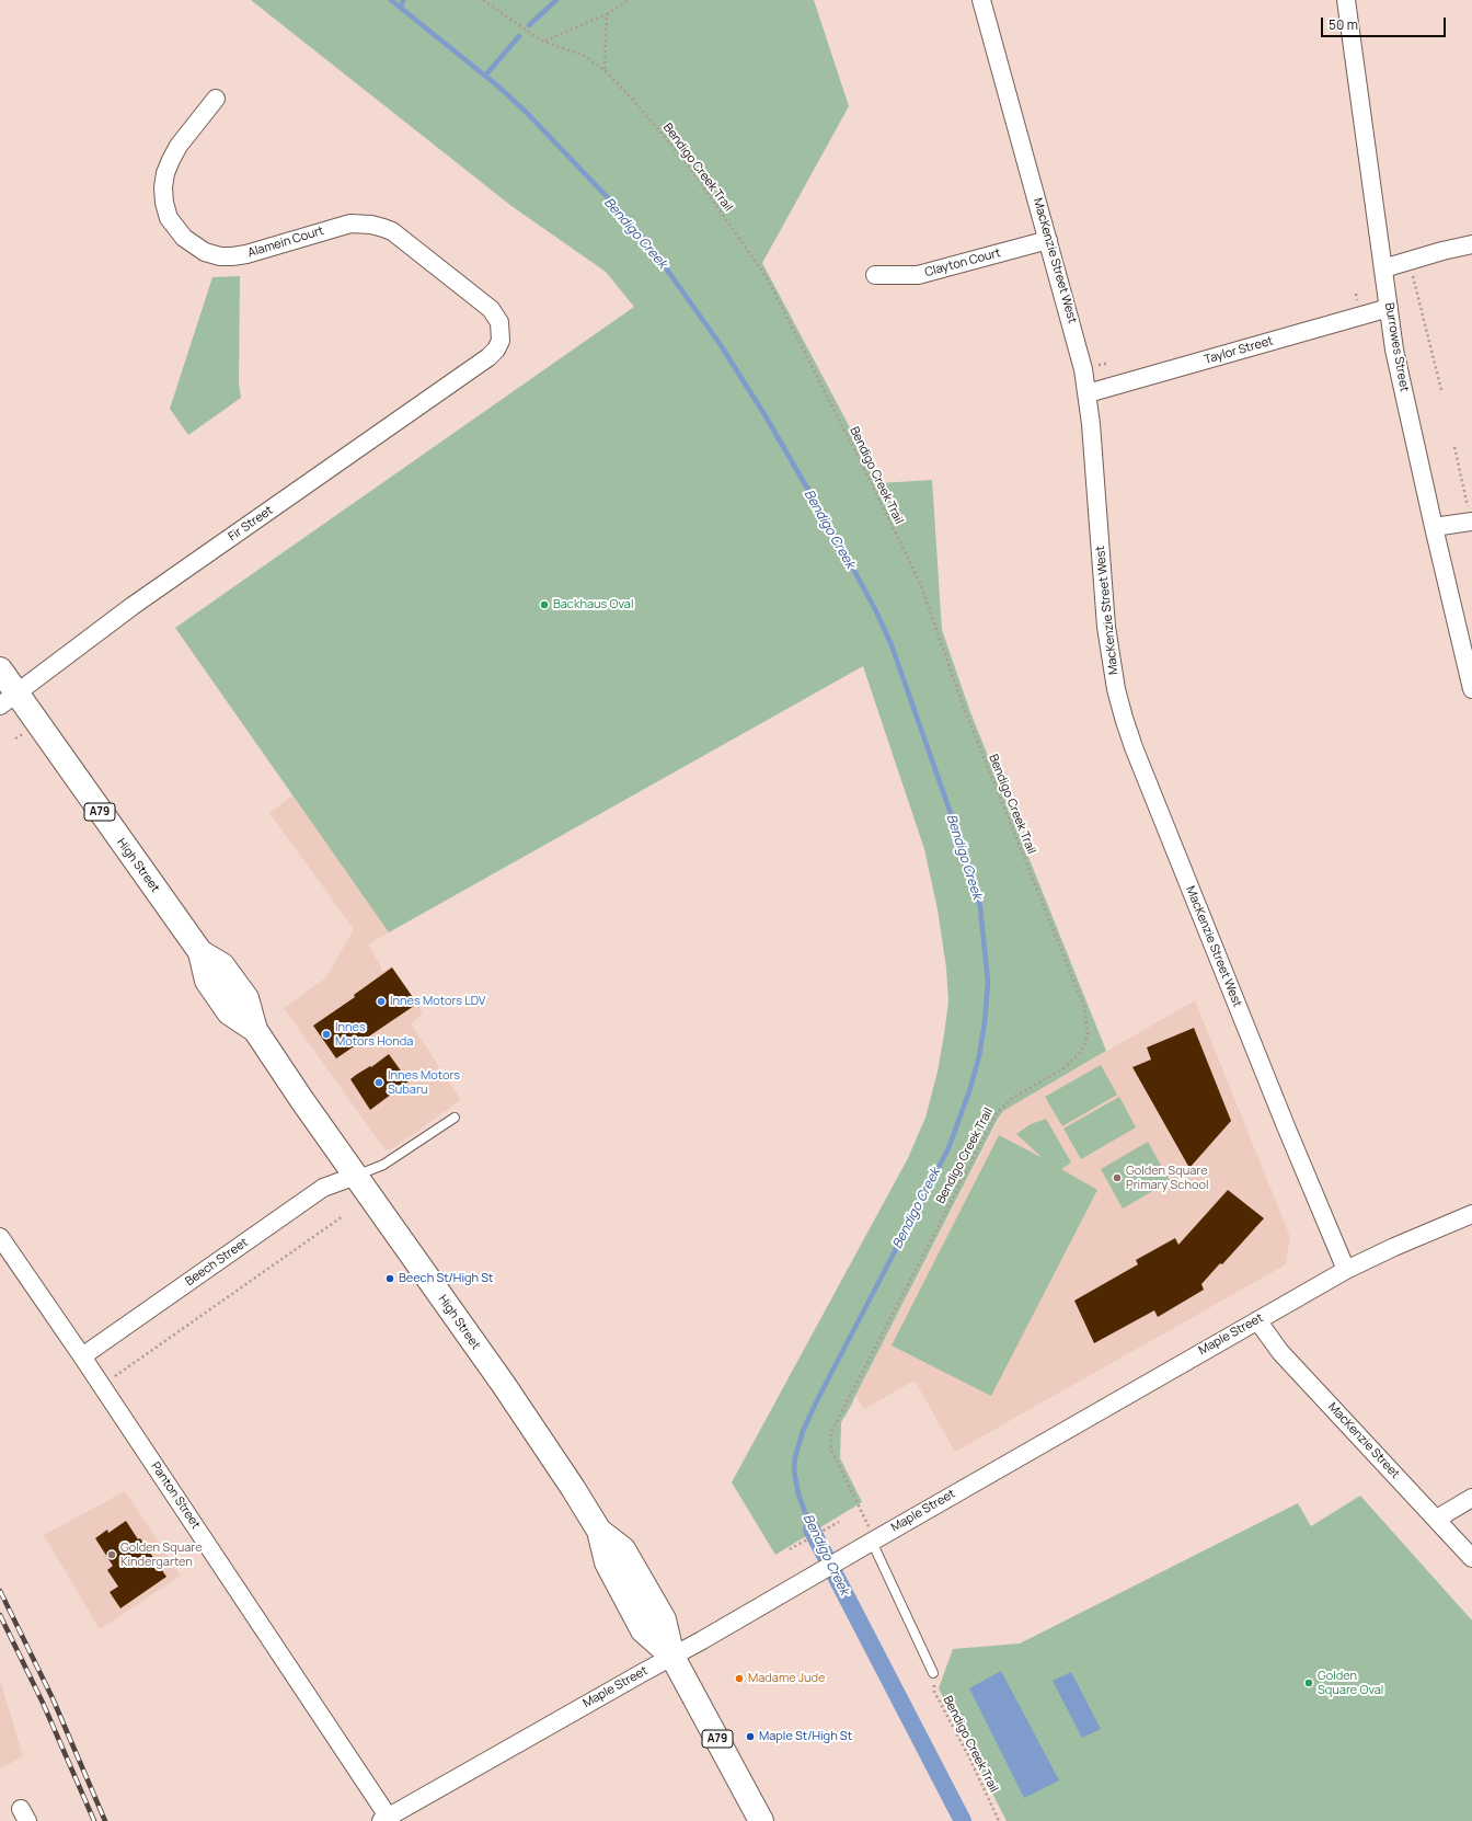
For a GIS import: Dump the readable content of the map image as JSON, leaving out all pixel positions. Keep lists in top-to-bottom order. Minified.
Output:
{"streets":{"highway":["A79","High Street"],"street":["Alamein Court","MacKenzie Street West","Clayton Court","Burrowes Street","Taylor Street","Fir Street","Beech Street","Maple Street","MacKenzie Street","Panton Street"],"path":["Bendigo Creek Trail"]},"crossings":[["Bendigo Creek Trail","Maple Street"],["Alamein Court","Fir Street"],["MacKenzie Street West","Clayton Court"],["MacKenzie Street West","Taylor Street"],["MacKenzie Street West","Maple Street"],["Burrowes Street","Taylor Street"],["Fir Street","High Street"],["High Street","Beech Street"],["High Street","Maple Street"],["Beech Street","Panton Street"],["Maple Street","MacKenzie Street"],["Maple Street","Panton Street"]],"water":["Bendigo Creek"],"places":["Backhaus Oval","Innes Motors LDV","Innes Motors Honda","Innes Motors Subaru","Golden Square Primary School","Beech St/High St","Golden Square Kindergarten","Madame Jude","Golden Square Oval","Maple St/High St"],"scale_bar":"50 m"}
